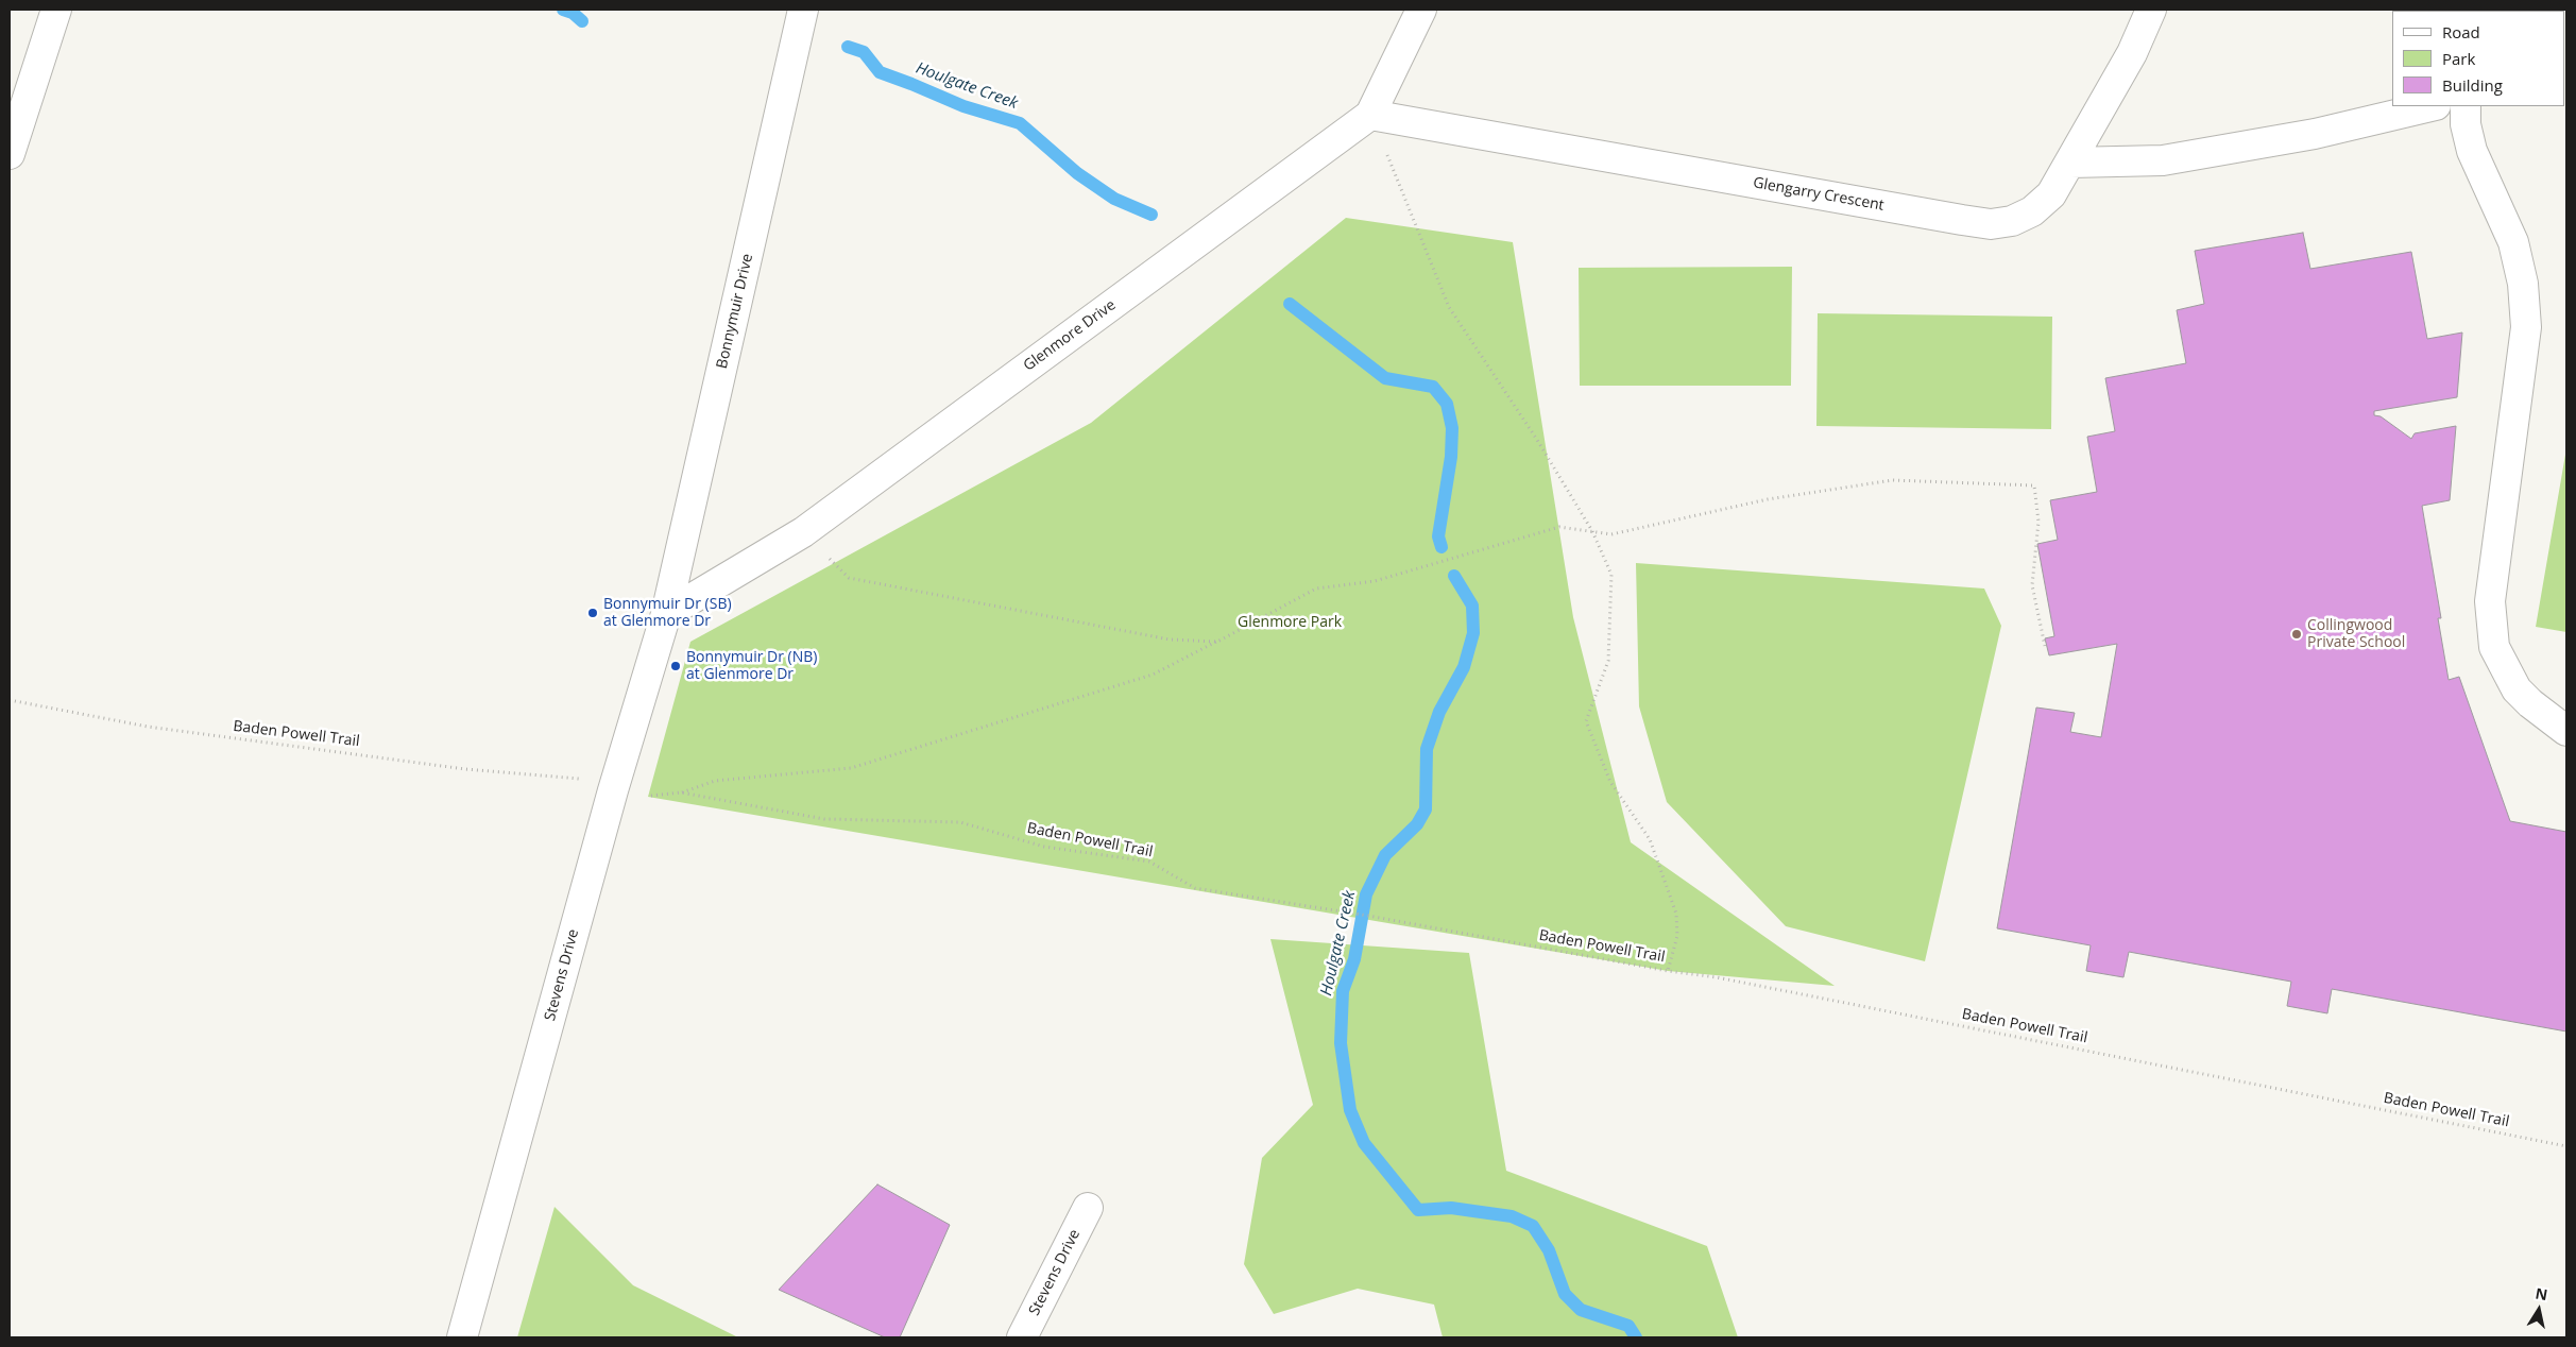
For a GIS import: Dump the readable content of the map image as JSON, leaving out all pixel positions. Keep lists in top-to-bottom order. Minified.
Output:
{"streets":{"street":["Glengarry Crescent","Bonnymuir Drive","Glenmore Drive","Stevens Drive"],"path":["Baden Powell Trail"]},"crossings":[["Glengarry Crescent","Glenmore Drive"],["Bonnymuir Drive","Glenmore Drive"],["Bonnymuir Drive","Stevens Drive"],["Glenmore Drive","Stevens Drive"]],"water":["Houlgate Creek"],"parks":["Glenmore Park"],"places":["Bonnymuir Dr (SB) at Glenmore Dr","Collingwood Private School","Bonnymuir Dr (NB) at Glenmore Dr"],"legend":["Road","Park","Building"],"north":"top"}
